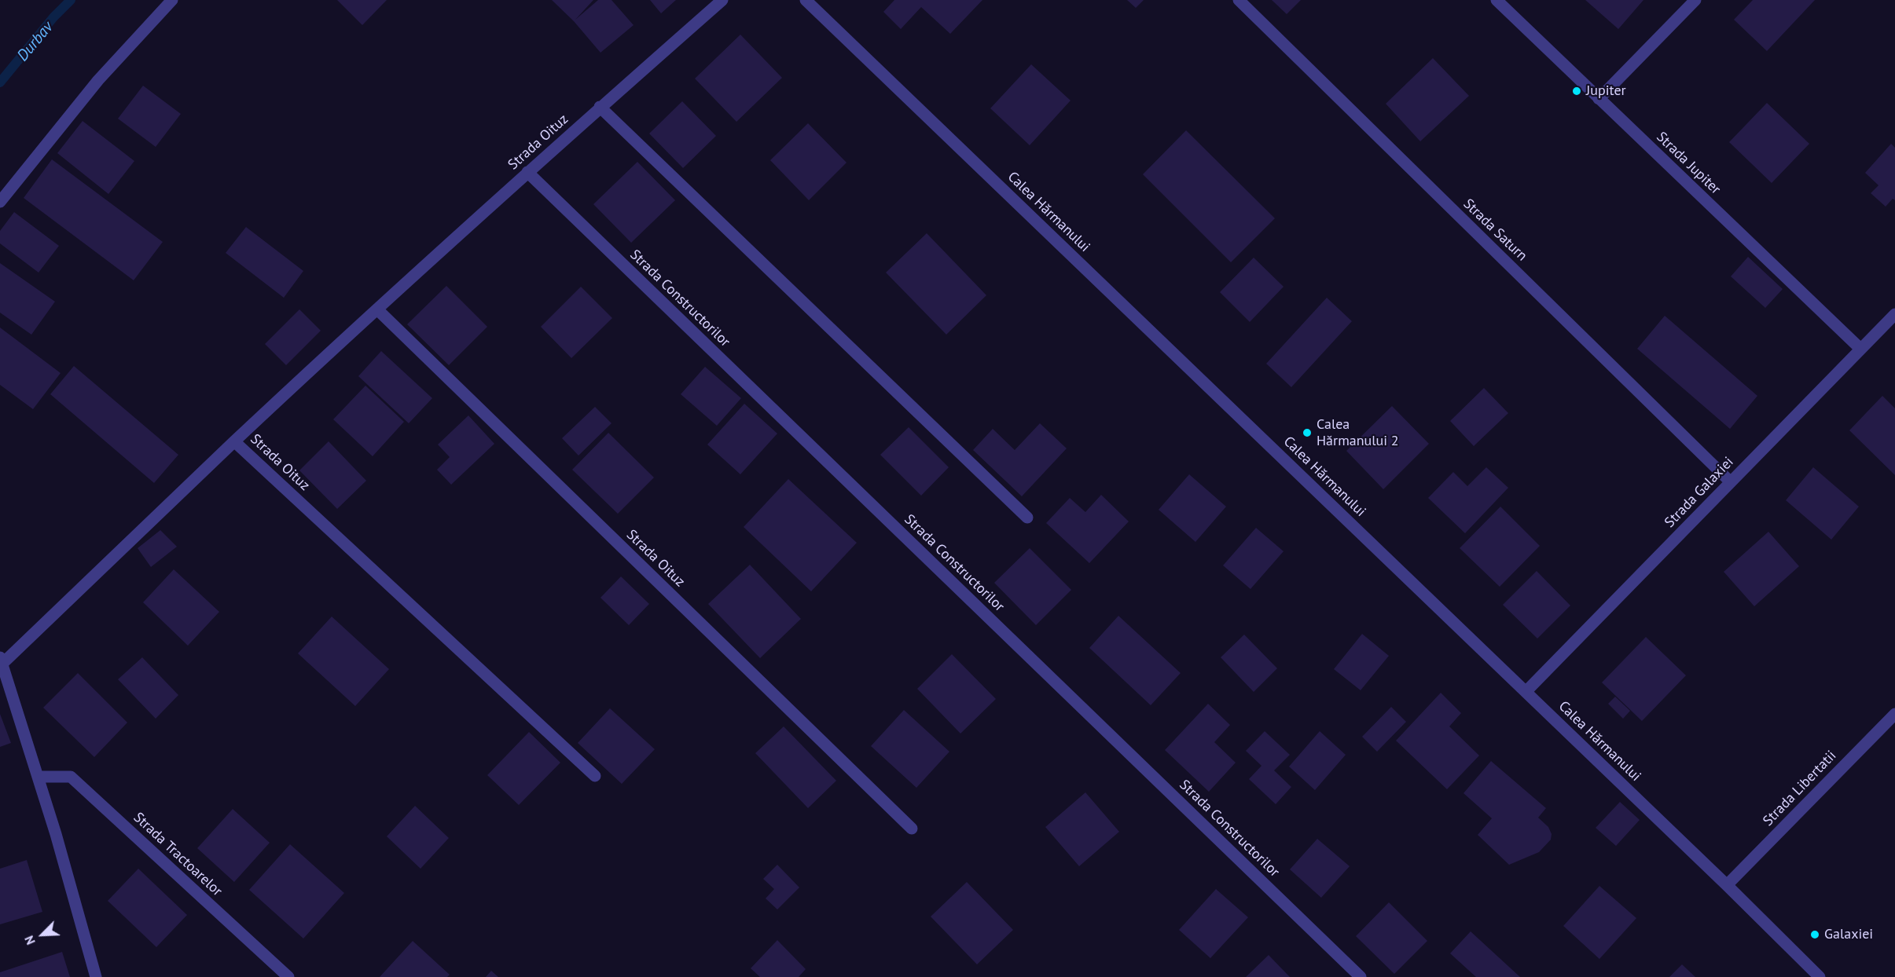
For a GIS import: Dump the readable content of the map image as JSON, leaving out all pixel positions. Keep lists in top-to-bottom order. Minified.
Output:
{"streets":{"street":["Strada Oituz","Strada Jupiter","Calea Hărmanului","Strada Saturn","Strada Constructorilor","Strada Galaxiei","Strada Libertatii","Strada Tractoarelor"]},"crossings":[["Strada Oituz","Strada Constructorilor"],["Strada Jupiter","Strada Galaxiei"],["Calea Hărmanului","Strada Galaxiei"],["Calea Hărmanului","Strada Libertatii"],["Strada Saturn","Strada Galaxiei"]],"water":["Durbav"],"places":["Jupiter","Calea Hărmanului 2","Galaxiei"],"north":"bottom left"}
